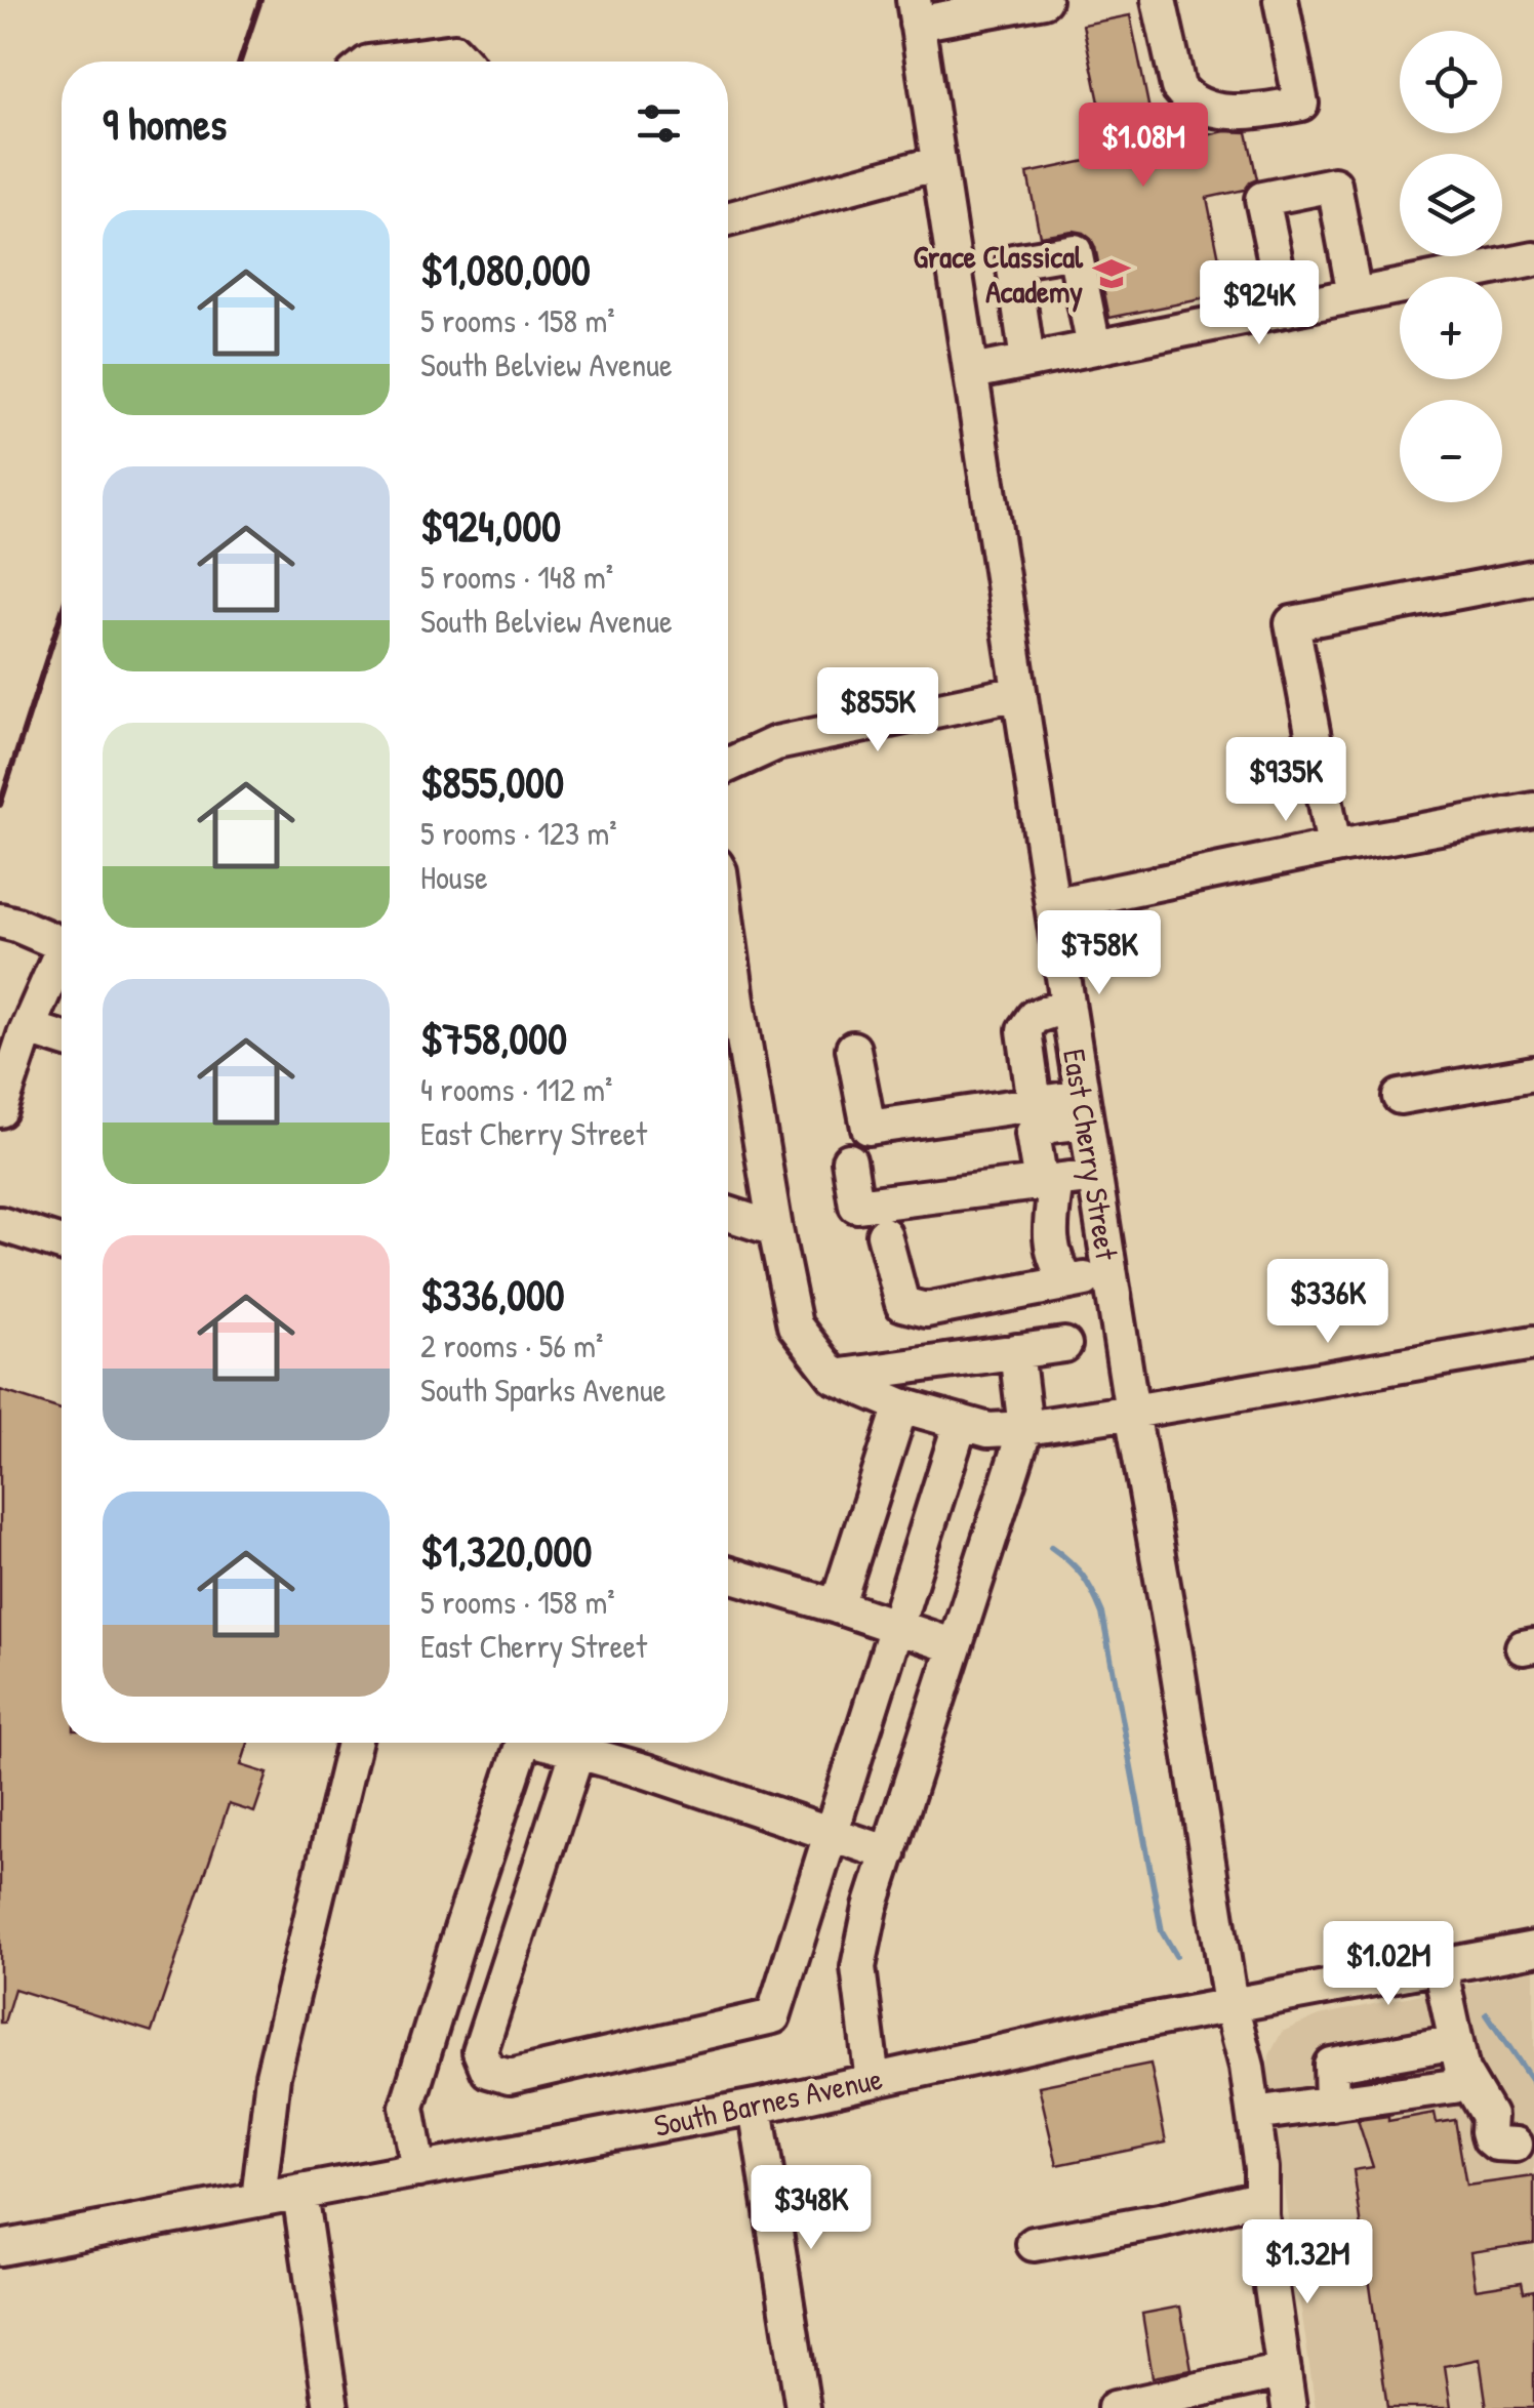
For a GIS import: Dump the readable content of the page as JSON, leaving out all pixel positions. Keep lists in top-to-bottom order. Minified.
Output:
{"streets":{"street":["East Cherry Street","South Barnes Avenue"]},"crossings":[["East Cherry Street","South Barnes Avenue"]],"places":{"school or university":["Grace Classical Academy"]},"page":{"map_buttons":["+","−"],"heading":"9 homes","price":["$1.08M","$924K","$855K","$935K","$758K","$336K","$1.02M","$348K","$1.32M"],"list":[{"name":"$1,080,000","note":"5 rooms · 158 m² · South Belview Avenue"},{"name":"$924,000","note":"5 rooms · 148 m² · South Belview Avenue"},{"name":"$855,000","note":"5 rooms · 123 m² · House"},{"name":"$758,000","note":"4 rooms · 112 m² · East Cherry Street"},{"name":"$336,000","note":"2 rooms · 56 m² · South Sparks Avenue"},{"name":"$1,320,000","note":"5 rooms · 158 m² · East Cherry Street"}]}}
